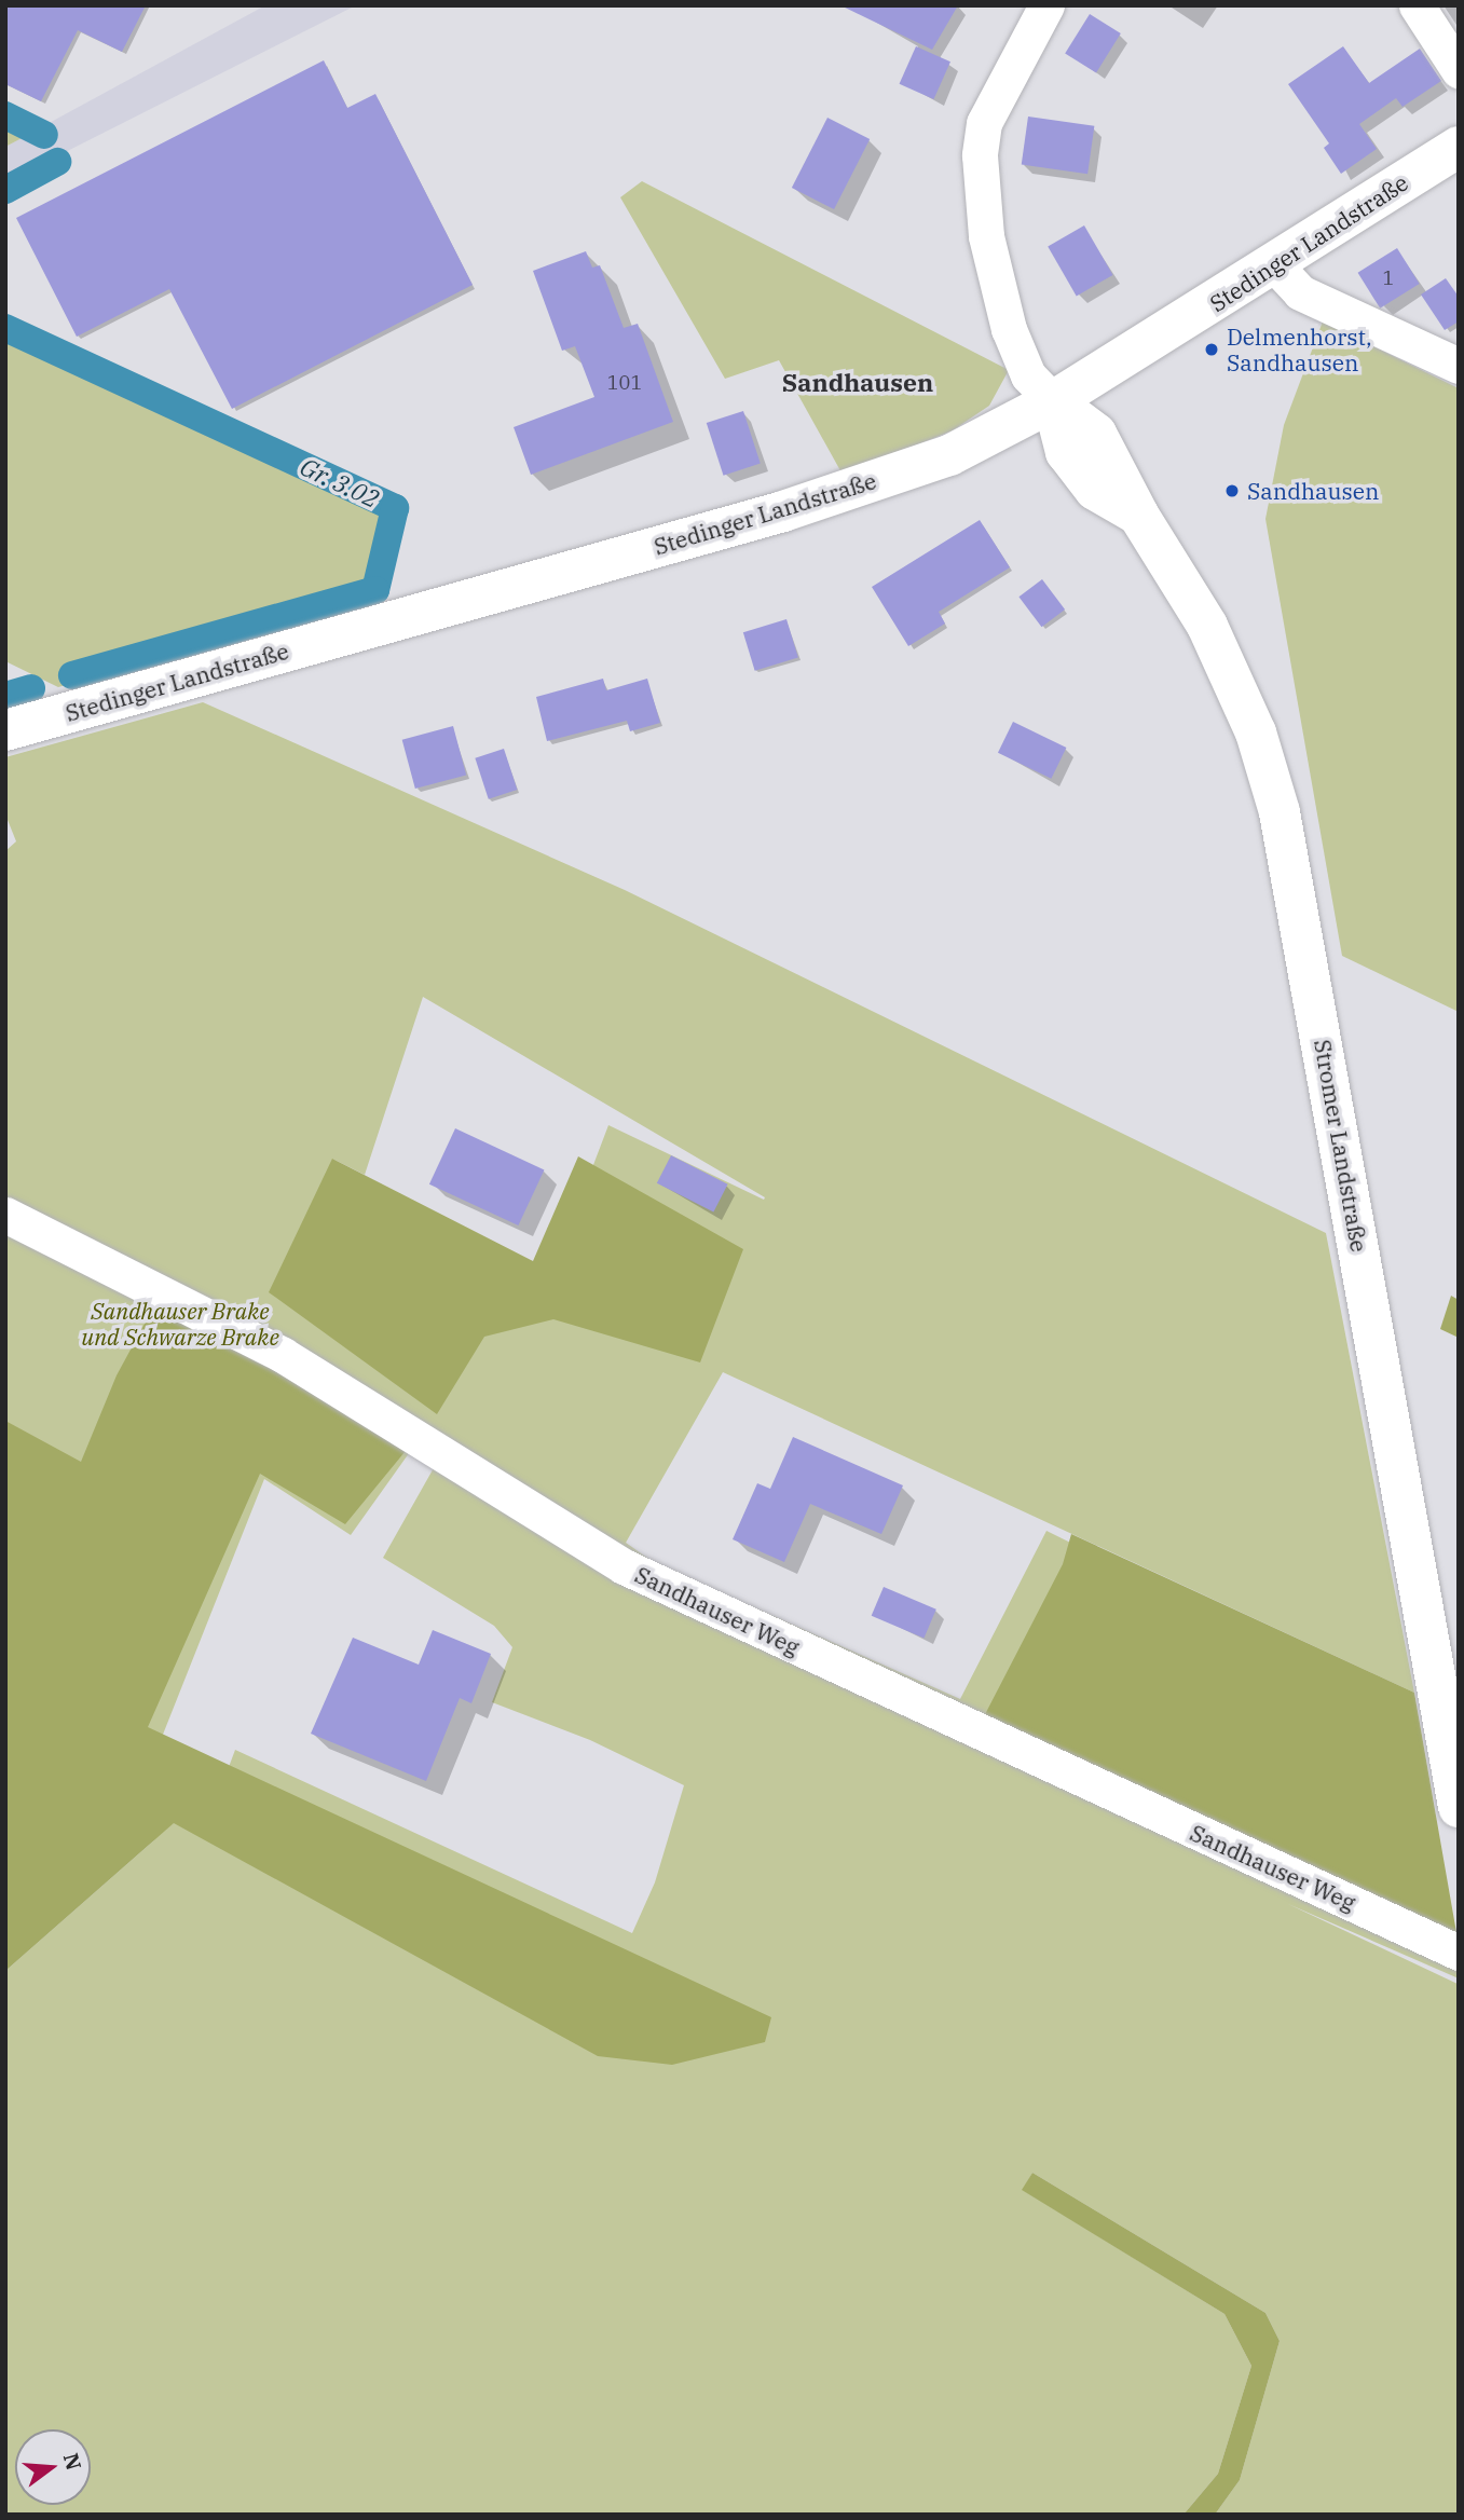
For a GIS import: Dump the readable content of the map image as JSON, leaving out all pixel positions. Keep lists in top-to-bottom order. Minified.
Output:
{"streets":{"main road":["Stedinger Landstraße","Stromer Landstraße"],"street":["Sandhauser Weg"]},"crossings":[["Stedinger Landstraße","Stromer Landstraße"]],"districts":["Sandhausen"],"water":["Gr. 3.02"],"parks":["Sandhauser Brake und Schwarze Brake"],"places":["Delmenhorst, Sandhausen","Sandhausen"],"house_numbers":["1","101"],"north":"right"}
